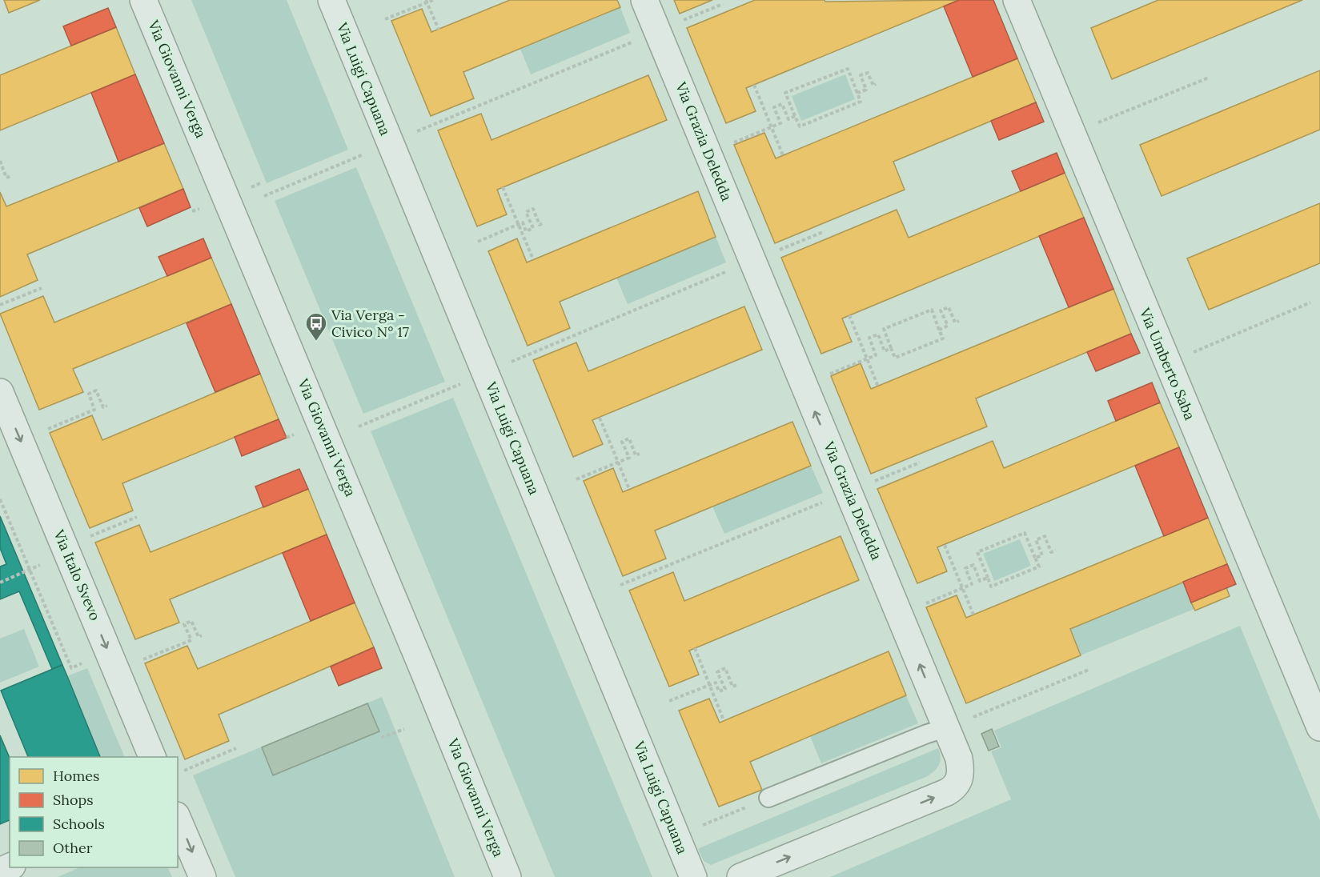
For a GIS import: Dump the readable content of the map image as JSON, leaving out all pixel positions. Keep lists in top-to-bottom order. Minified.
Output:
{"streets":{"street":["Via Giovanni Verga","Via Luigi Capuana","Via Grazia Deledda","Via Umberto Saba","Via Italo Svevo"]},"one_way":["Via Grazia Deledda","Via Italo Svevo"],"places":{"bus stop":["Via Verga - Civico N° 17"]},"legend":["Homes","Shops","Schools","Other"]}
